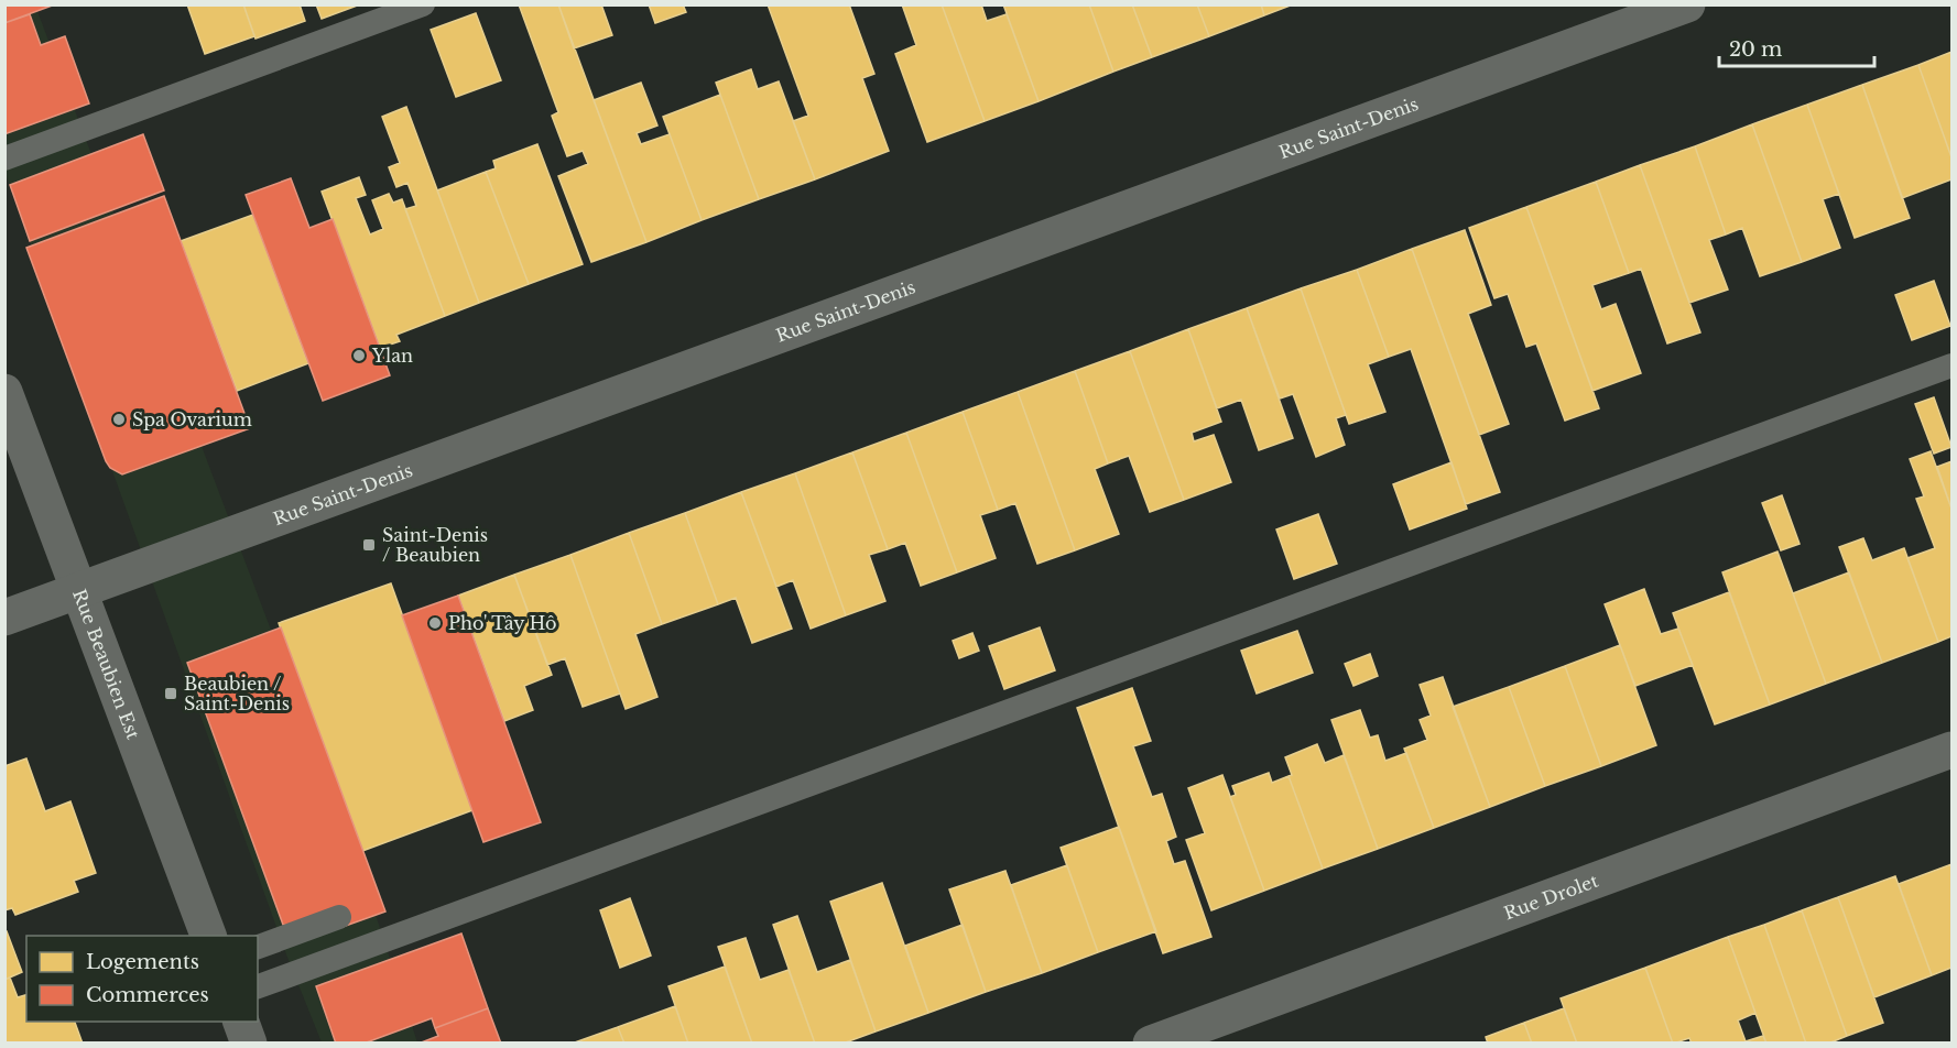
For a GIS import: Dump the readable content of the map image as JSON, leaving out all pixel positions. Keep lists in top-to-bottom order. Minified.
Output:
{"streets":{"main road":["Rue Saint-Denis","Rue Beaubien Est","Rue Drolet"]},"crossings":[["Rue Saint-Denis","Rue Beaubien Est"]],"places":{"other":["Ylan","Spa Ovarium","Pho' Tây Hô"],"transit":["Saint-Denis / Beaubien","Beaubien / Saint-Denis"]},"legend":["Logements","Commerces"],"scale_bar":"20 m"}
